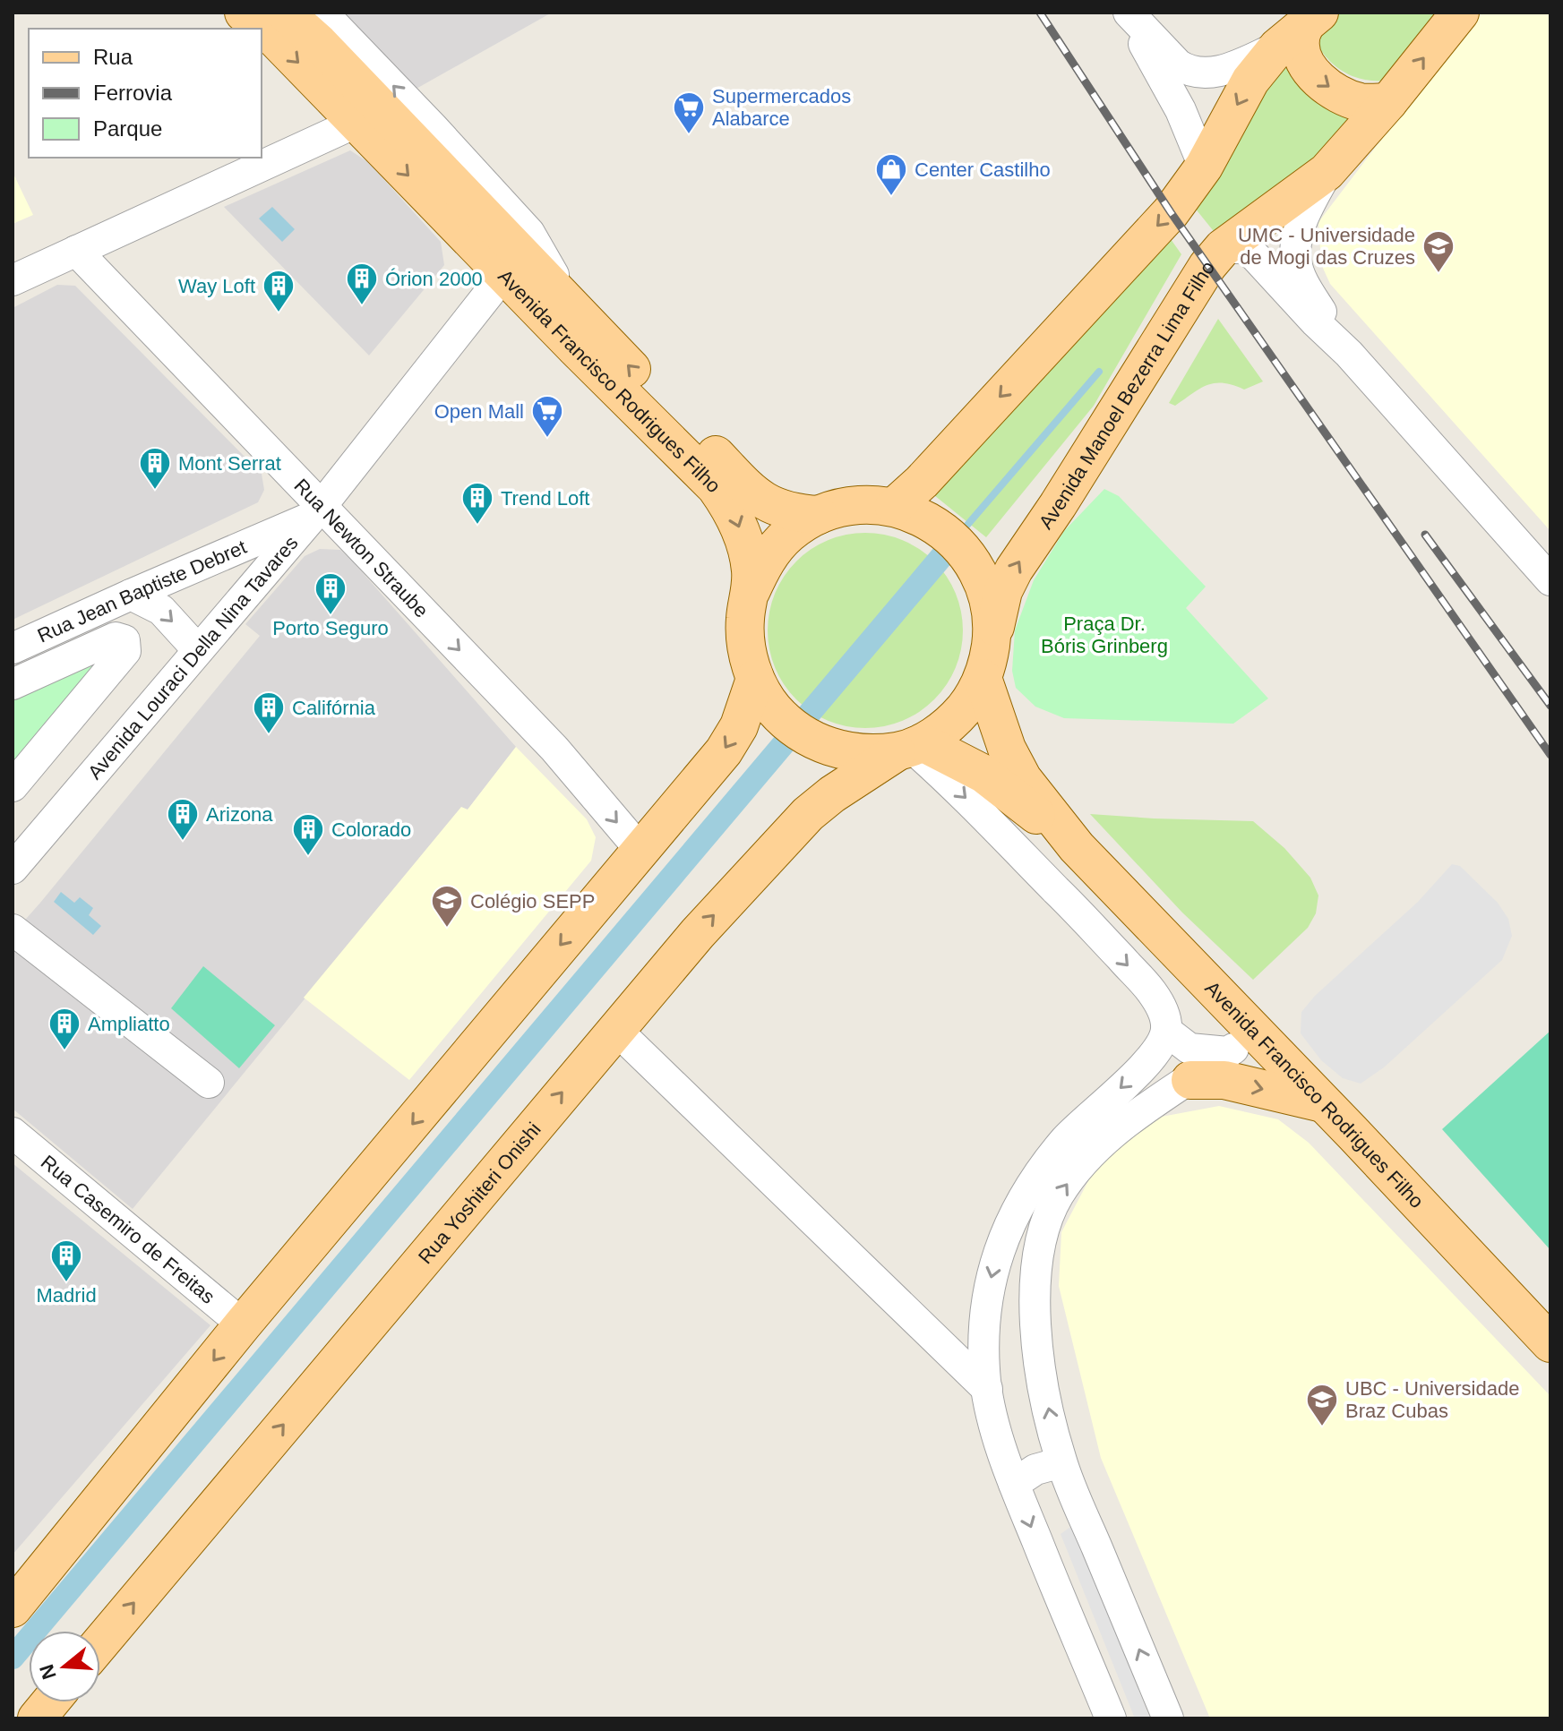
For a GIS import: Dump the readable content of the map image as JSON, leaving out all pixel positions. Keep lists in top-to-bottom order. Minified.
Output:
{"streets":{"main road":["Avenida Francisco Rodrigues Filho","Avenida Manoel Bezerra Lima Filho","Rua Yoshiteri Onishi"],"street":["Rua Newton Straube","Rua Jean Baptiste Debret","Avenida Louraci Della Nina Tavares","Rua Casemiro de Freitas"]},"crossings":[["Avenida Francisco Rodrigues Filho","Avenida Manoel Bezerra Lima Filho"],["Avenida Francisco Rodrigues Filho","Avenida Louraci Della Nina Tavares"],["Avenida Francisco Rodrigues Filho","Rua Yoshiteri Onishi"],["Avenida Manoel Bezerra Lima Filho","Rua Yoshiteri Onishi"],["Rua Newton Straube","Rua Jean Baptiste Debret"],["Rua Newton Straube","Avenida Louraci Della Nina Tavares"],["Rua Jean Baptiste Debret","Avenida Louraci Della Nina Tavares"]],"one_way":["Rua Newton Straube"],"parks":["Praça Dr. Bóris Grinberg"],"places":{"supermarket":["Supermercados Alabarce","Open Mall"],"shop":["Center Castilho"],"school or university":["UMC - Universidade de Mogi das Cruzes","Colégio SEPP","UBC - Universidade Braz Cubas"],"building":["Órion 2000","Way Loft","Mont Serrat","Trend Loft","Porto Seguro","Califórnia","Arizona","Colorado","Ampliatto","Madrid"]},"legend":["Rua","Ferrovia","Parque"],"north":"left"}
